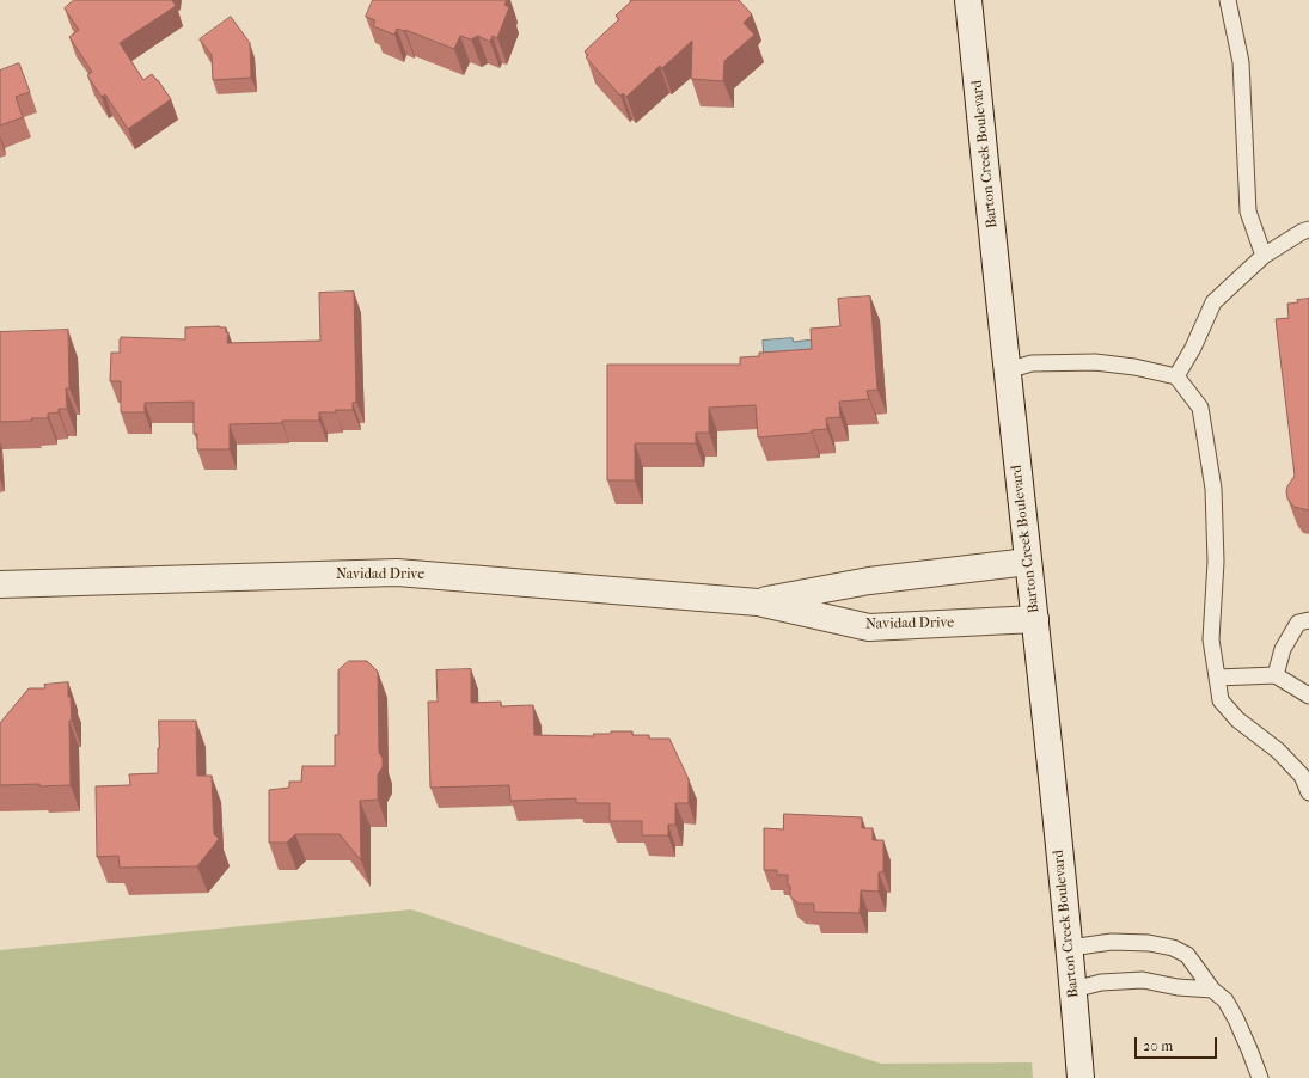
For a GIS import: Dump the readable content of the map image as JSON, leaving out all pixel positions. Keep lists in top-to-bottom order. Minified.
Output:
{"streets":{"street":["Barton Creek Boulevard","Navidad Drive"]},"crossings":[["Barton Creek Boulevard","Navidad Drive"]],"scale_bar":"20 m"}
